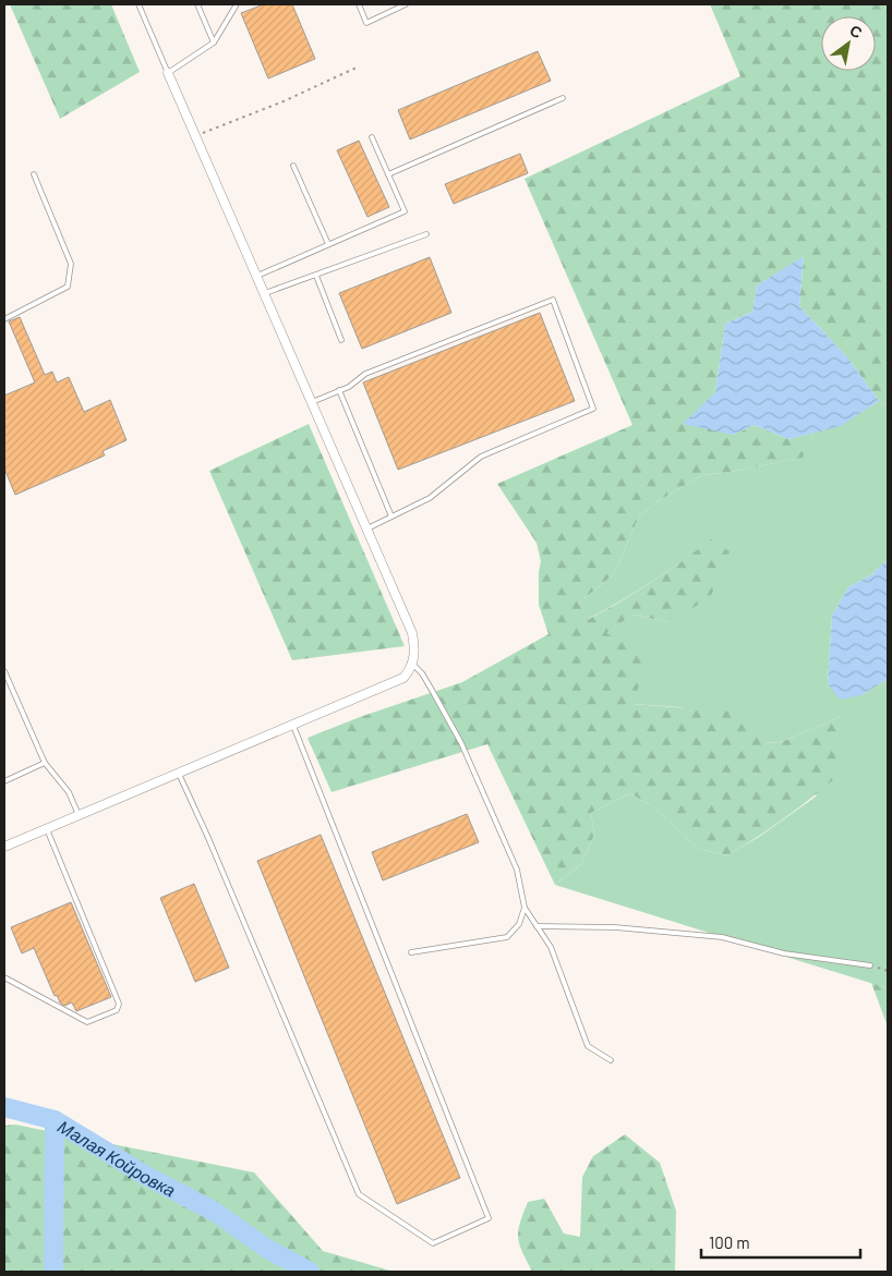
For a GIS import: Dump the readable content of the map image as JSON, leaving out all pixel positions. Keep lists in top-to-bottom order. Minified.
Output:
{"water":["Малая Койровка"],"scale_bar":"100 m","north":"top right"}
